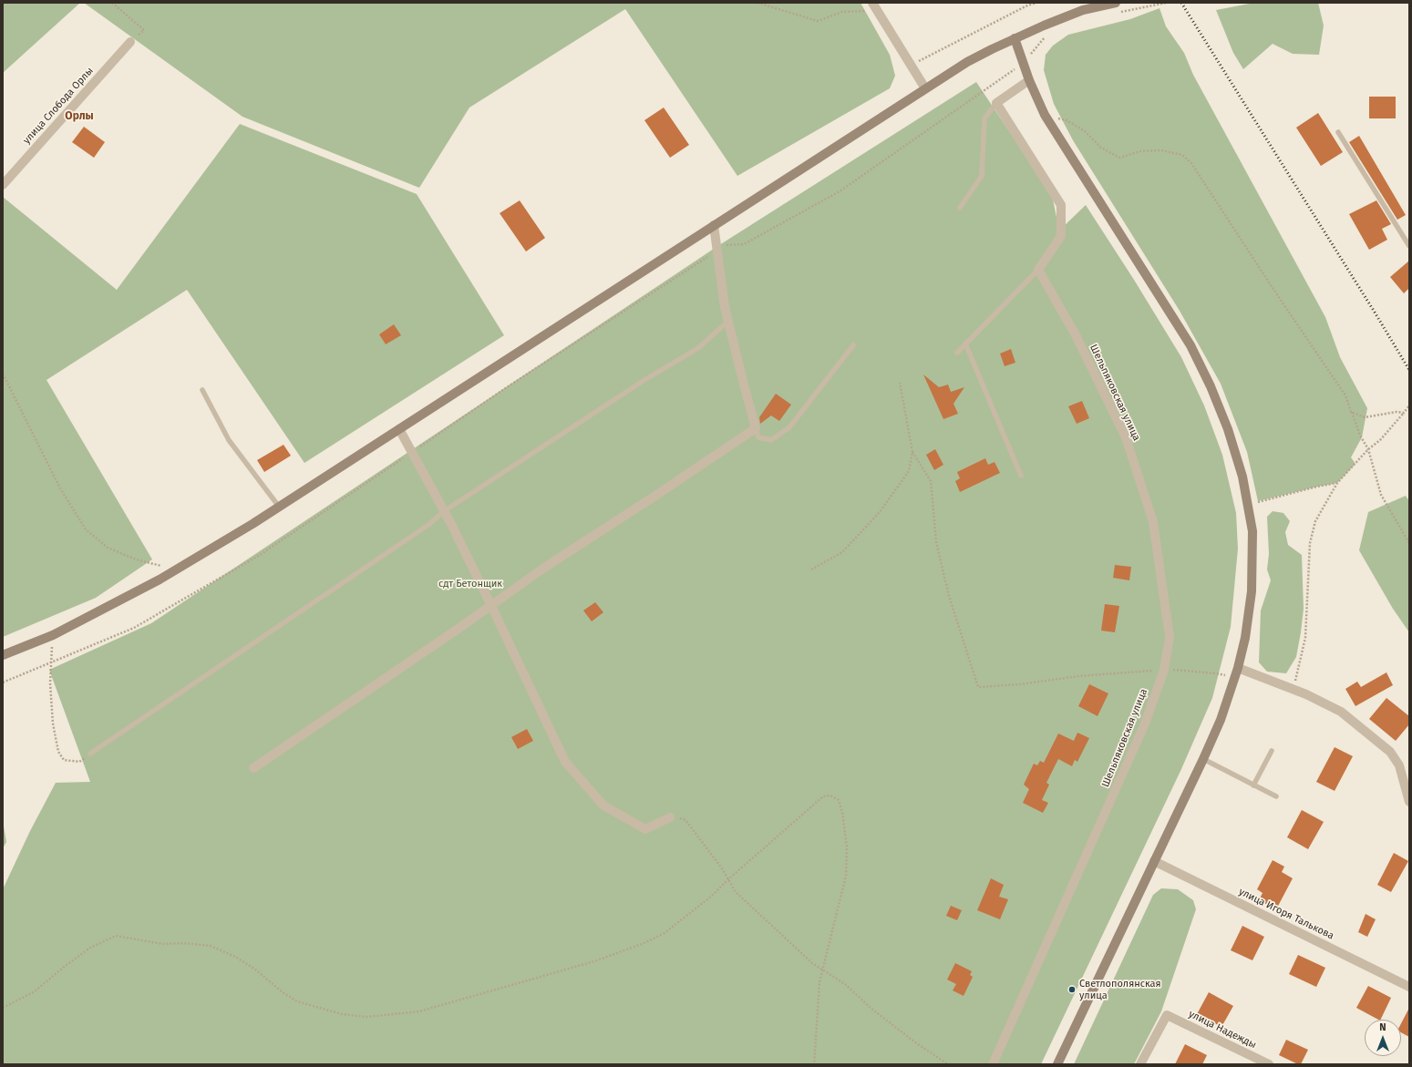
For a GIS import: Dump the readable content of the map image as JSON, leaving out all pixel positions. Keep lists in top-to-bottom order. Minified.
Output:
{"streets":{"street":["улица Слобода Орлы","Шельпяковская улица","улица Игоря Талькова","улица Надежды"]},"districts":["Орлы"],"parks":["сдт Бетонщик"],"places":["Светлополянская улица"],"north":"top"}
